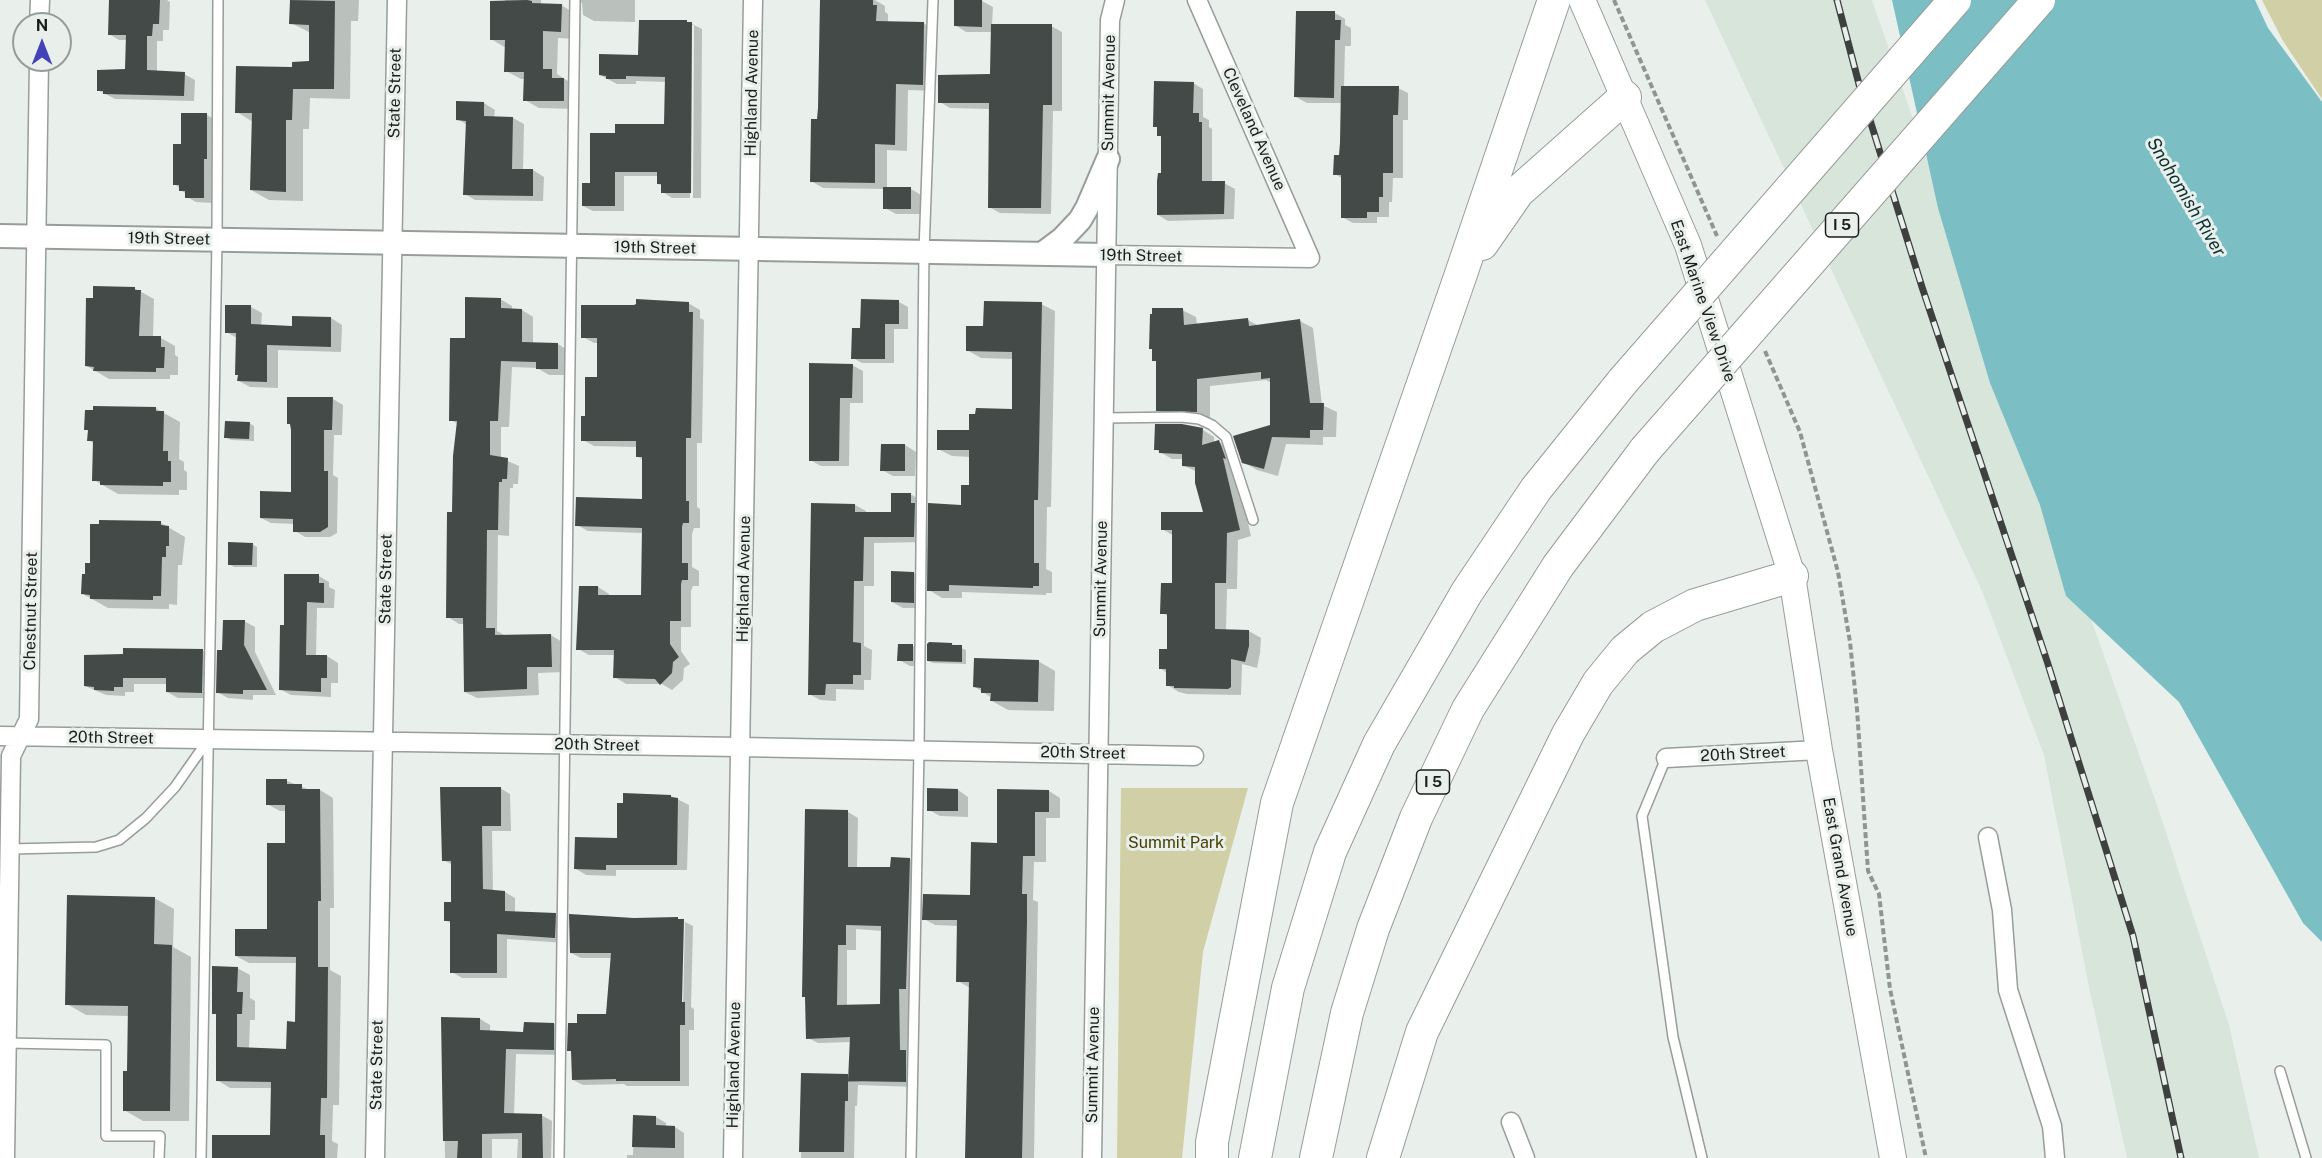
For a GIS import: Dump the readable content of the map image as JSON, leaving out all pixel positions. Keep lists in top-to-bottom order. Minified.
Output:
{"streets":{"highway":["I 5"],"main road":["East Marine View Drive","East Grand Avenue"],"street":["State Street","Highland Avenue","Summit Avenue","Cleveland Avenue","19th Street","Chestnut Street","20th Street"]},"crossings":[["State Street","19th Street"],["State Street","20th Street"],["Highland Avenue","19th Street"],["Highland Avenue","20th Street"],["Summit Avenue","19th Street"],["Summit Avenue","20th Street"],["Cleveland Avenue","19th Street"],["19th Street","Chestnut Street"],["East Marine View Drive","East Grand Avenue"],["Chestnut Street","20th Street"],["20th Street","East Grand Avenue"]],"water":["Snohomish River"],"parks":["Summit Park"],"north":"top"}
